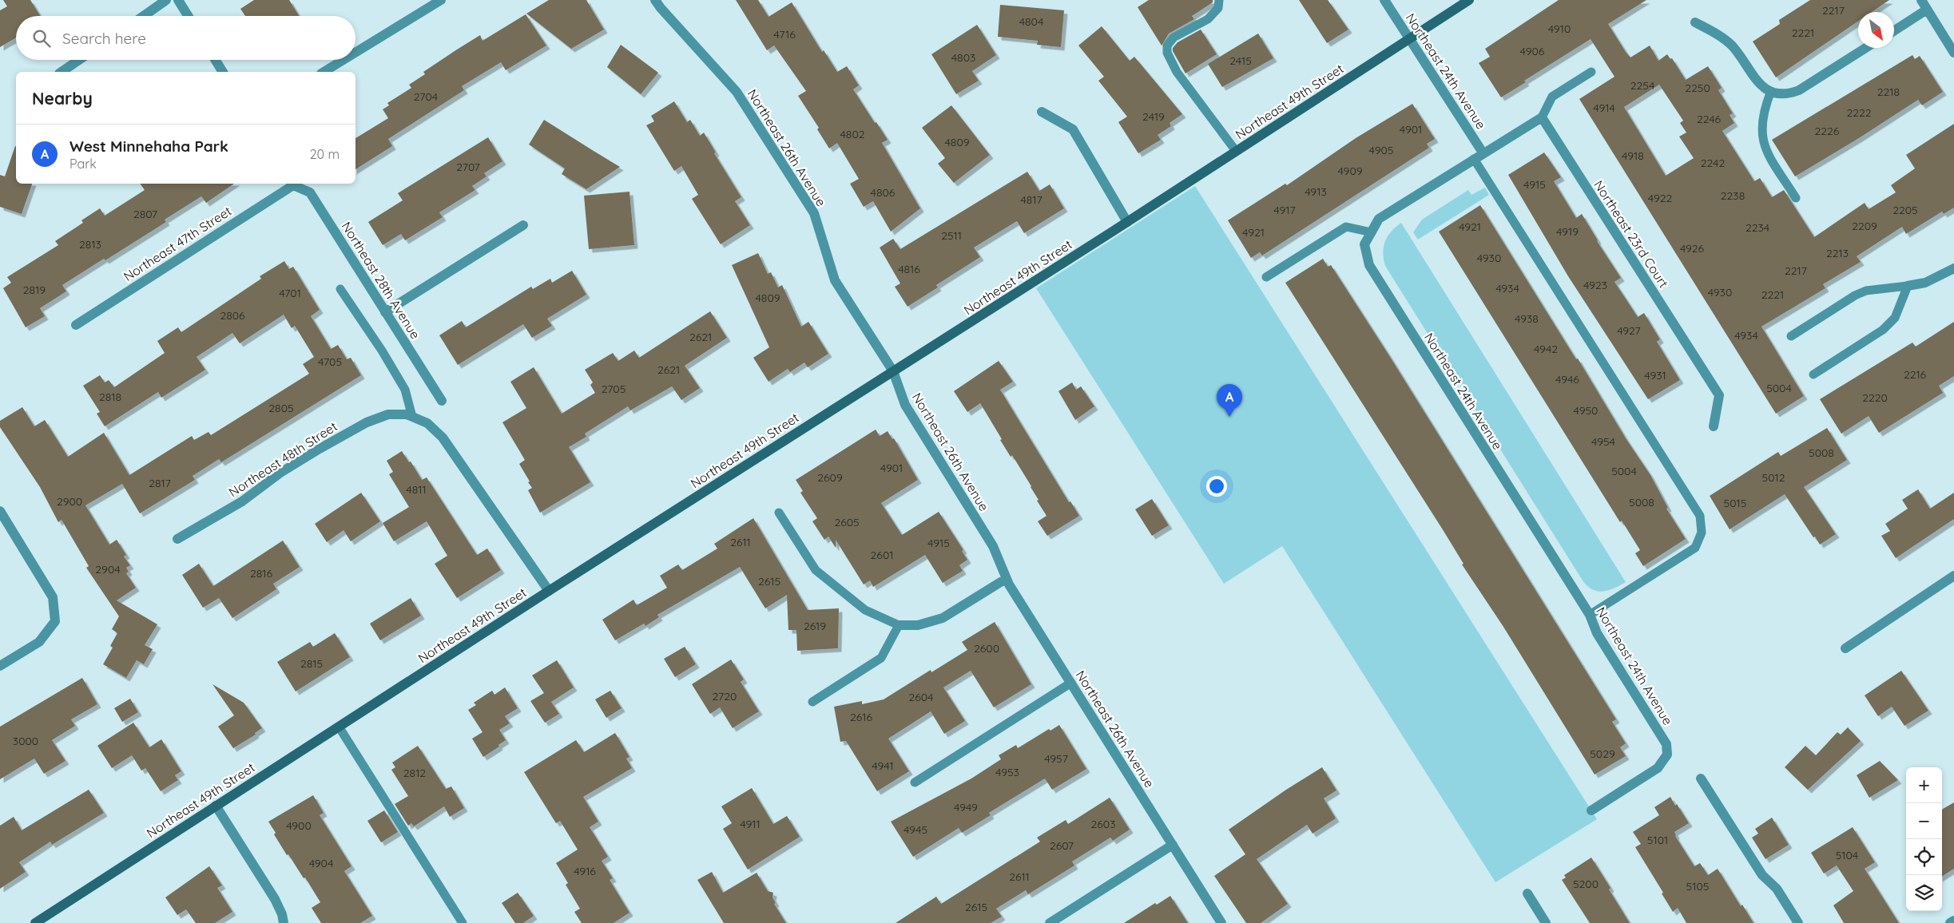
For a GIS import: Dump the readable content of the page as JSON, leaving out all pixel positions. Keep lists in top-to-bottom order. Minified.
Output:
{"streets":{"street":["Northeast 24th Avenue","Northeast 49th Street","Northeast 26th Avenue","Northeast 23rd Court","Northeast 47th Street","Northeast 28th Avenue","Northeast 48th Street"]},"crossings":[["Northeast 24th Avenue","Northeast 49th Street"],["Northeast 49th Street","Northeast 26th Avenue"],["Northeast 47th Street","Northeast 28th Avenue"]],"house_numbers":["2217","4804","4910","2221","4716","4906","4803","2415","2254","2250","2218","2704","4914","2222","2419","2246","4901","2226","4802","4809","4905","4918","2242","2707","4909","4915","4913","4806","2238","4922","4817","4917","2205","2807","2209","4921","2234","4919","4921","2511","2813","4926","2213","4930","4816","2217","4923","4934","2819","4930","4701","2221","4809","2806","4938","4927","4934","2621","4942","4705","2621","2216","4931","4946","5004","2705","2818","2220","2805","4950","4954","5008","4901","5004","2609","5012","2817","4811","2900","5008","5015","2605","2611","4915","2601","2904","2816","2615","2619","2600","2815","2720","2604","2616","3000","5029","4957","4941","4953","2812","4949","4911","2603","4900","4945","5101","2607","5104","4904","4916","2611","5200","5105","2615"],"north":"bottom right","page":{"search":"Search here","heading":"Nearby","list":[{"mark":"A","name":"West Minnehaha Park","note":"Park","value":"20 m"}],"pins":"A","map_buttons":["+","−"]}}
